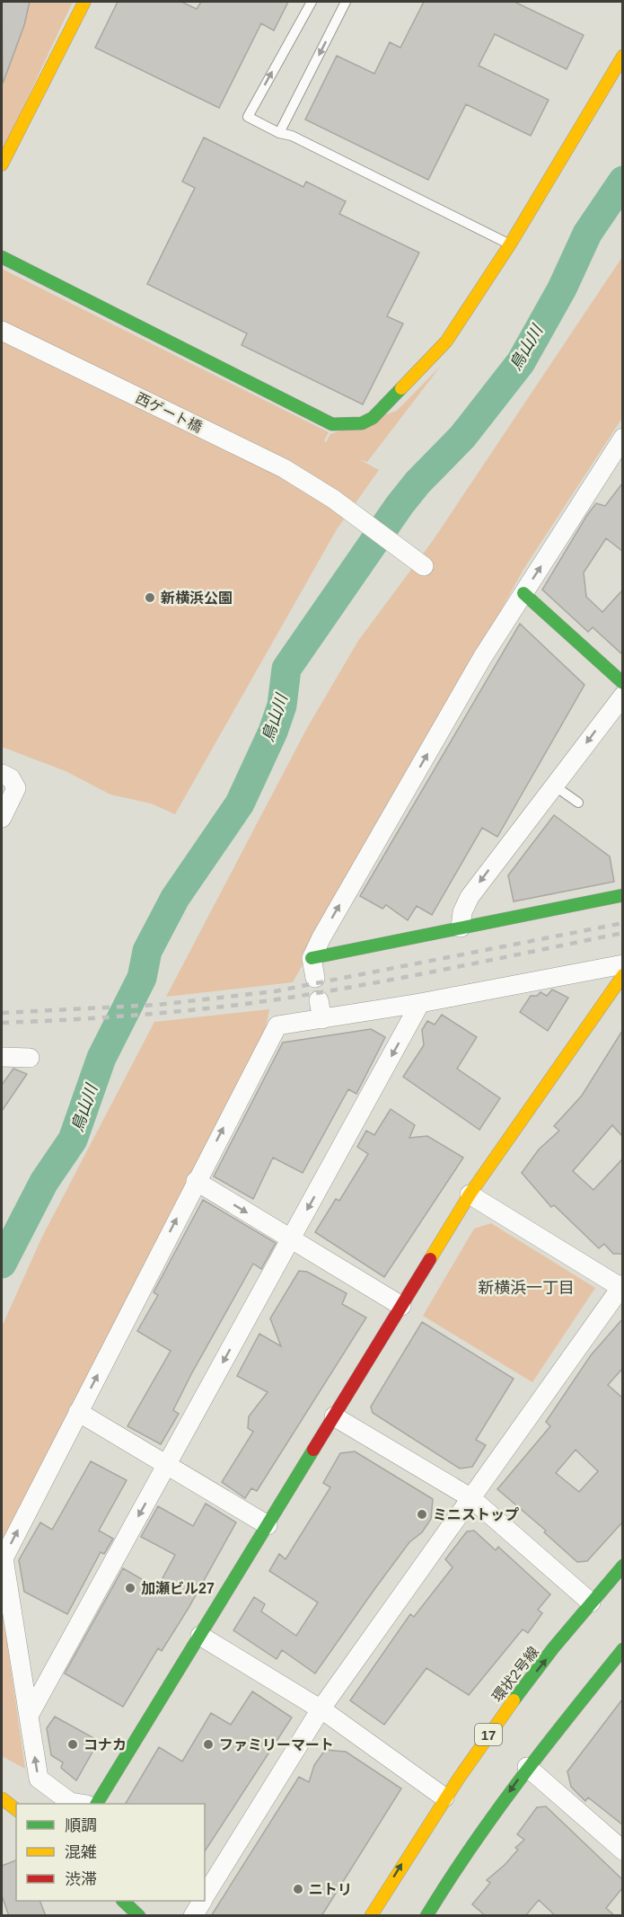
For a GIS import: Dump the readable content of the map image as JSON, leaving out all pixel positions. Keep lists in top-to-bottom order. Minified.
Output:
{"streets":{"street":["西ゲート橋","環状2号線","17"]},"districts":["新横浜一丁目"],"water":["鳥山川"],"places":["新横浜公園","ミニストップ","加瀬ビル27","コナカ","ファミリーマート","ニトリ"],"legend":["順調","混雑","渋滞"]}
